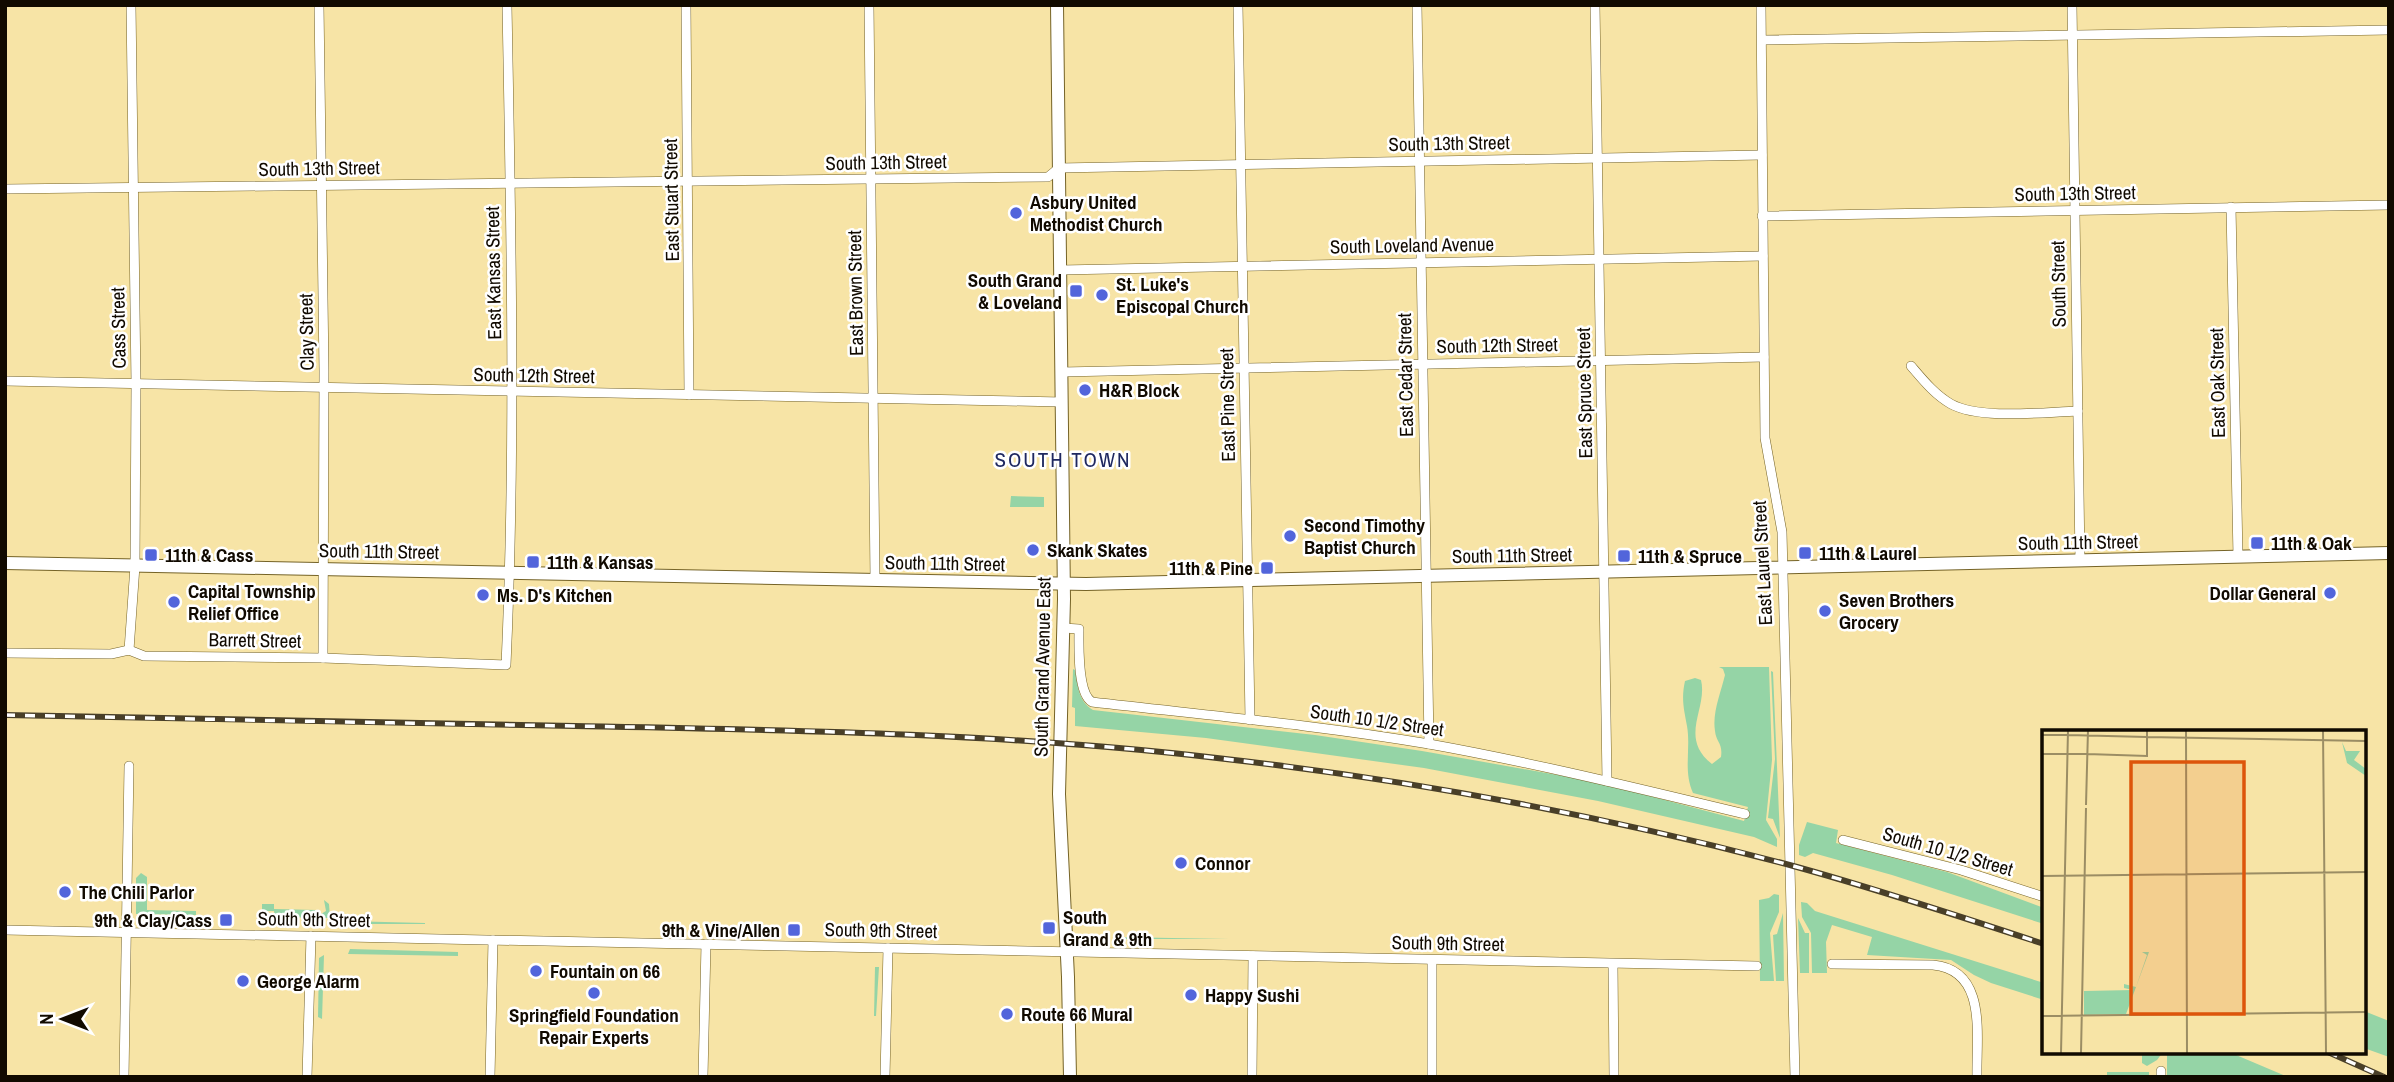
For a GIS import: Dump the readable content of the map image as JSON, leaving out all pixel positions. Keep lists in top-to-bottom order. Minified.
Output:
{"streets":{"street":["South 13th Street","East Stuart Street","South Loveland Avenue","East Kansas Street","South Street","East Brown Street","Cass Street","Clay Street","South 12th Street","East Cedar Street","East Oak Street","East Spruce Street","East Pine Street","South 11th Street","East Laurel Street","Barrett Street","South Grand Avenue East","South 10 1/2 Street","South 9th Street"]},"crossings":[["South 13th Street","East Stuart Street"],["South 13th Street","East Kansas Street"],["South 13th Street","South Street"],["South 13th Street","East Brown Street"],["South 13th Street","Cass Street"],["South 13th Street","Clay Street"],["South 13th Street","East Cedar Street"],["South 13th Street","East Oak Street"],["South 13th Street","East Spruce Street"],["South 13th Street","East Pine Street"],["South 13th Street","East Laurel Street"],["South 13th Street","South Grand Avenue East"],["East Stuart Street","South 12th Street"],["South Loveland Avenue","East Cedar Street"],["South Loveland Avenue","East Spruce Street"],["South Loveland Avenue","East Pine Street"],["South Loveland Avenue","East Laurel Street"],["South Loveland Avenue","South Grand Avenue East"],["East Kansas Street","South 12th Street"],["East Kansas Street","South 11th Street"],["East Kansas Street","Barrett Street"],["South Street","South 11th Street"],["East Brown Street","South 12th Street"],["East Brown Street","South 11th Street"],["Cass Street","South 12th Street"],["Cass Street","South 11th Street"],["Cass Street","Barrett Street"],["Clay Street","South 12th Street"],["Clay Street","South 11th Street"],["Clay Street","Barrett Street"],["South 12th Street","East Cedar Street"],["South 12th Street","East Spruce Street"],["South 12th Street","East Pine Street"],["South 12th Street","East Laurel Street"],["South 12th Street","South Grand Avenue East"],["East Cedar Street","South 11th Street"],["East Cedar Street","South 10 1/2 Street"],["East Oak Street","South 11th Street"],["East Spruce Street","South 11th Street"],["East Spruce Street","South 10 1/2 Street"],["East Pine Street","South 11th Street"],["East Pine Street","South 10 1/2 Street"],["South 11th Street","East Laurel Street"],["South 11th Street","South Grand Avenue East"],["South Grand Avenue East","South 10 1/2 Street"],["South Grand Avenue East","South 9th Street"]],"districts":["SOUTH TOWN"],"places":{"other":["Asbury United Methodist Church","St. Luke's Episcopal Church","H&R Block","Second Timothy Baptist Church","Skank Skates","Dollar General","Ms. D's Kitchen","Capital Township Relief Office","Seven Brothers Grocery","Connor","The Chili Parlor","Fountain on 66","George Alarm","Springfield Foundation Repair Experts","Happy Sushi","Route 66 Mural"],"transit":["South Grand & Loveland","11th & Oak","11th & Laurel","11th & Cass","11th & Spruce","11th & Kansas","11th & Pine","9th & Clay/Cass","South Grand & 9th","9th & Vine/Allen"]},"north":"left"}
